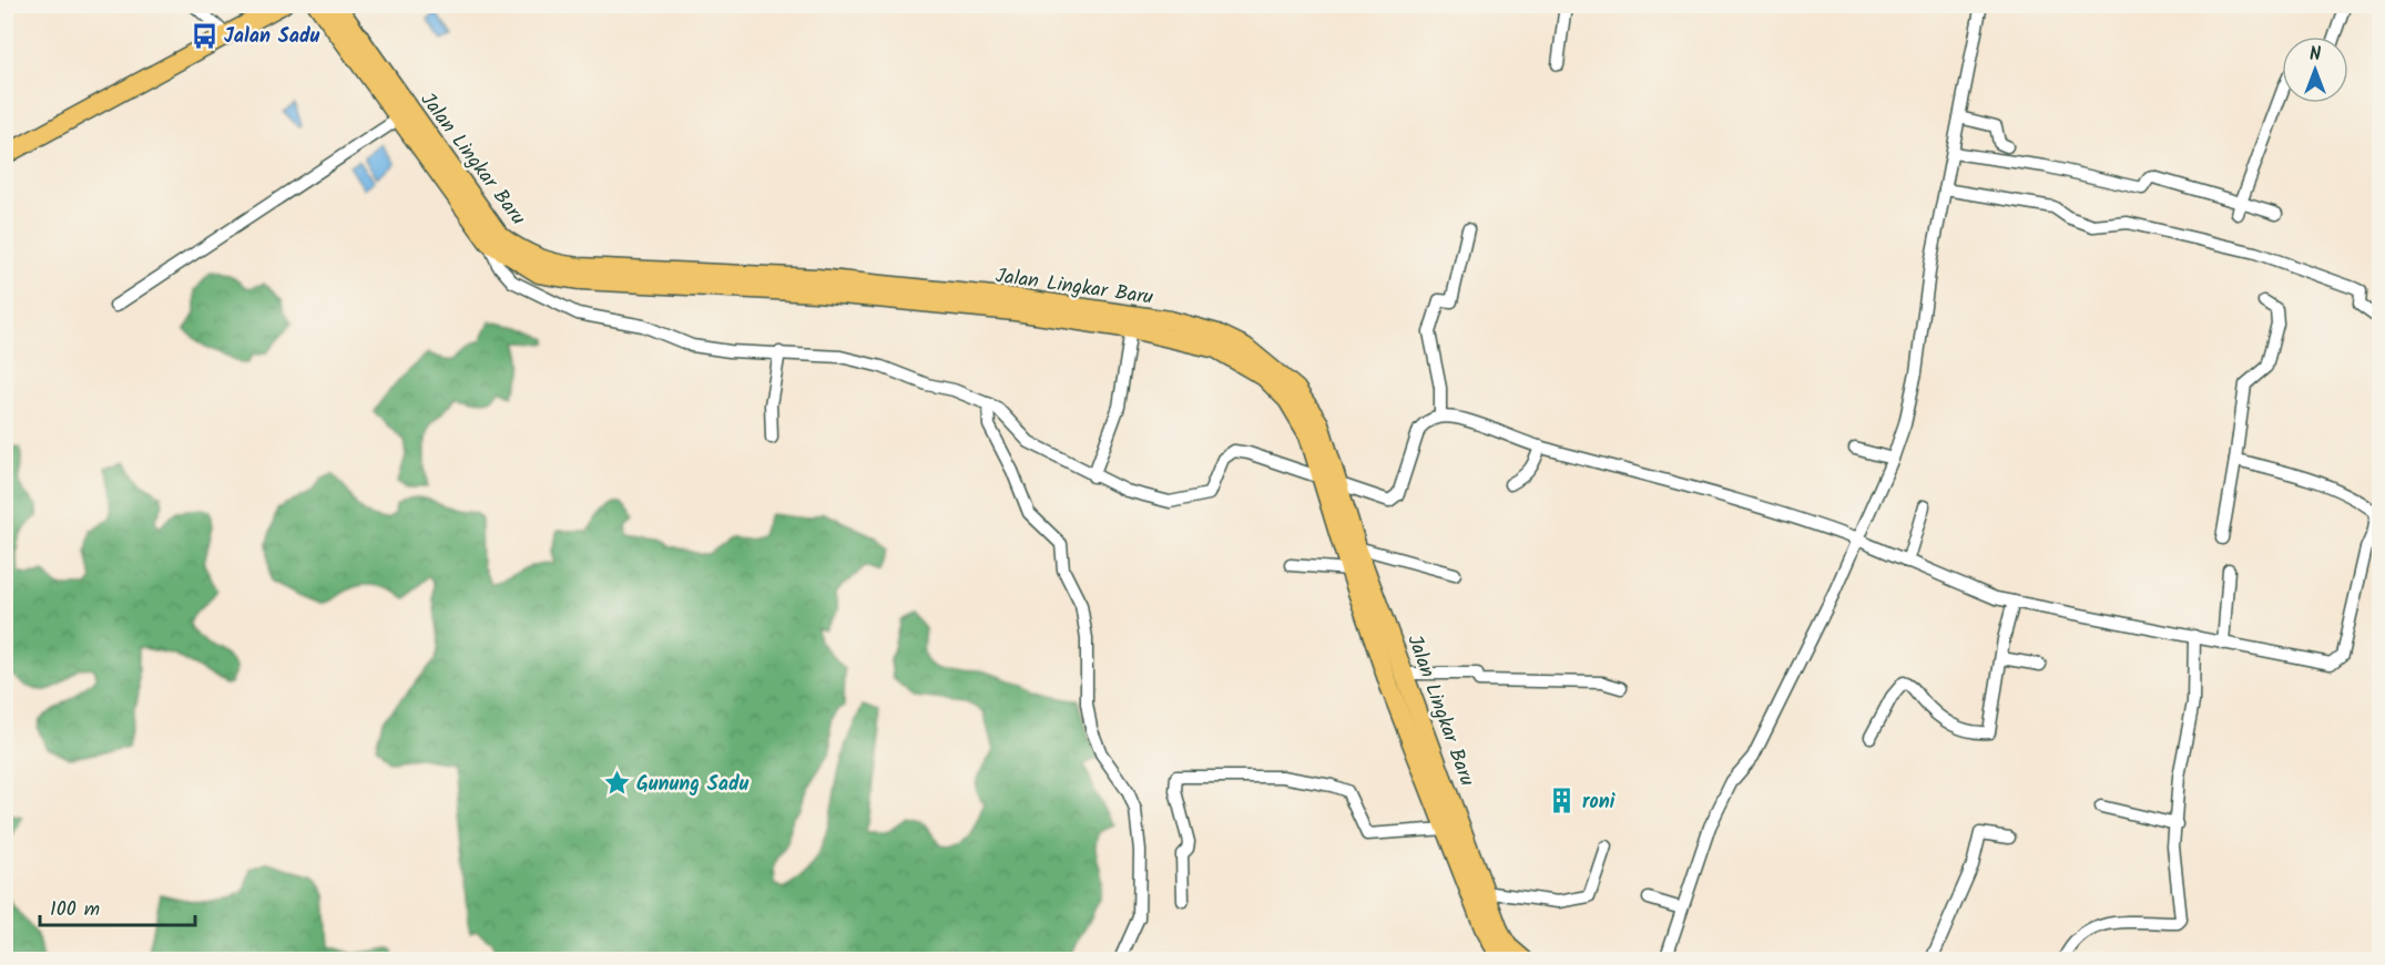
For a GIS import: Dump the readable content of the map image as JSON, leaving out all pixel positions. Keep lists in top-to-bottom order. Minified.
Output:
{"streets":{"highway":["Jalan Lingkar Baru"]},"places":{"bus stop":["Jalan Sadu"],"place":["Gunung Sadu"],"building":["roni"]},"scale_bar":"100 m","north":"top"}
